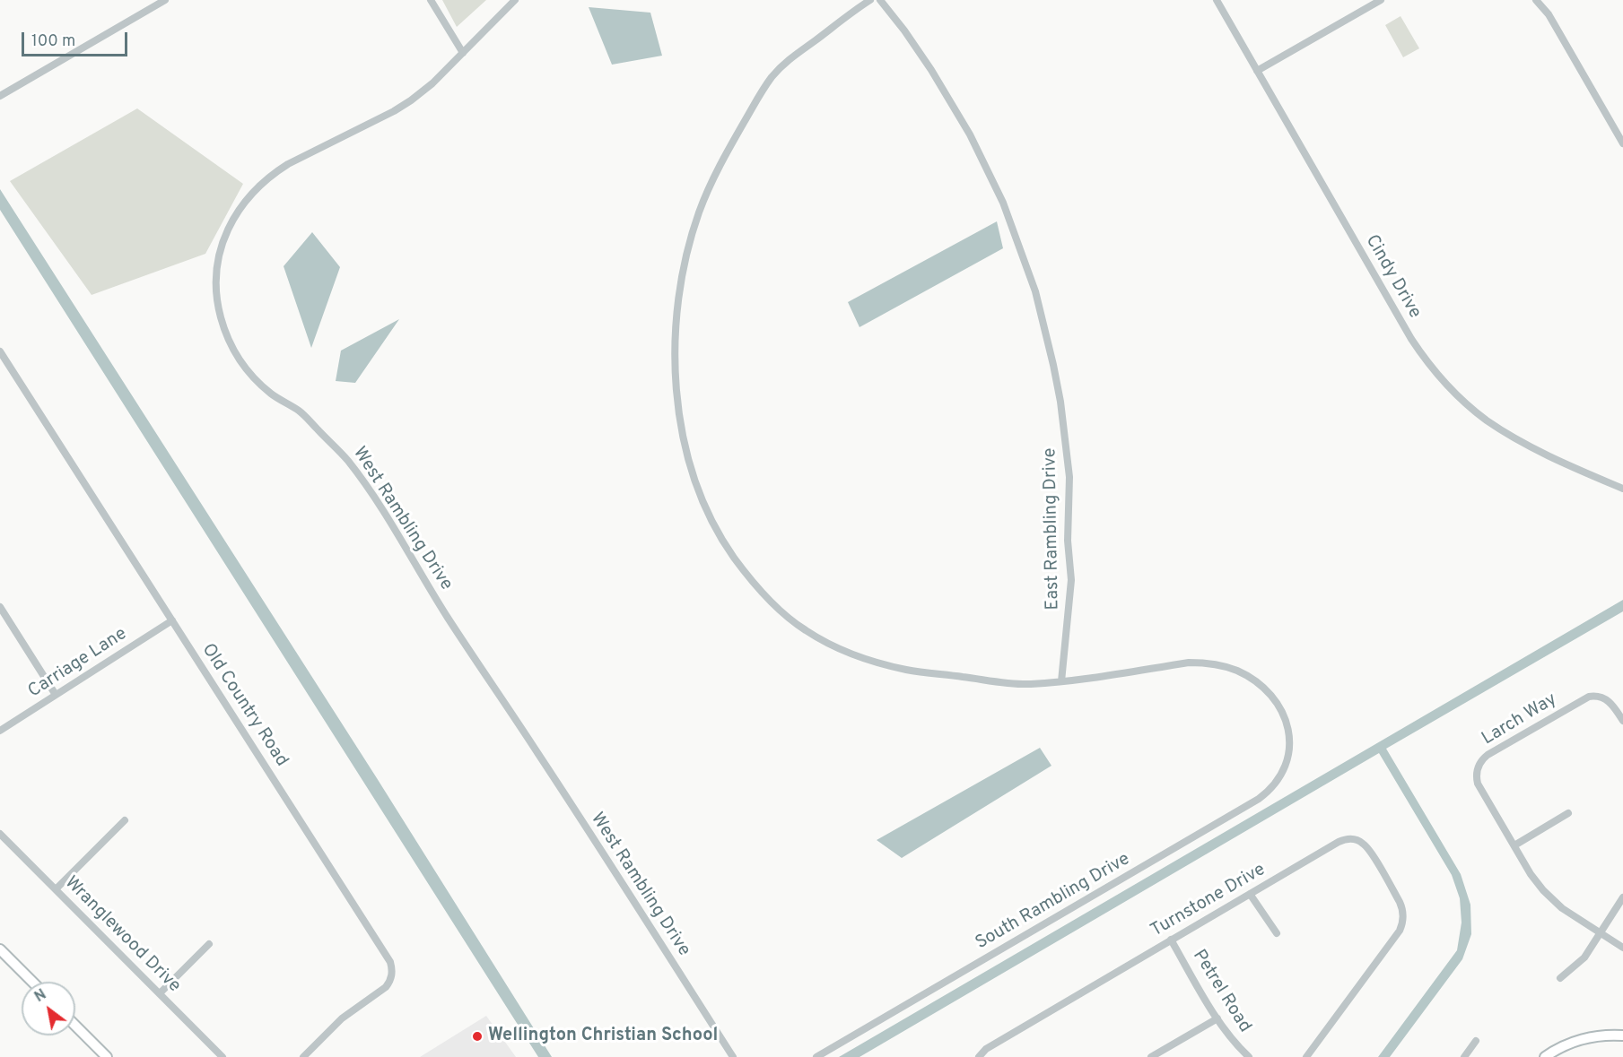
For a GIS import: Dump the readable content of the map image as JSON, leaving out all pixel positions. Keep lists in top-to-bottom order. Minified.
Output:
{"streets":{"street":["Cindy Drive","West Rambling Drive","East Rambling Drive","Carriage Lane","Old Country Road","Larch Way","Turnstone Drive","South Rambling Drive","Wranglewood Drive","Petrel Road"]},"crossings":[["East Rambling Drive","South Rambling Drive"],["Carriage Lane","Old Country Road"],["Turnstone Drive","Petrel Road"]],"places":["Wellington Christian School"],"scale_bar":"100 m","north":"top left"}
